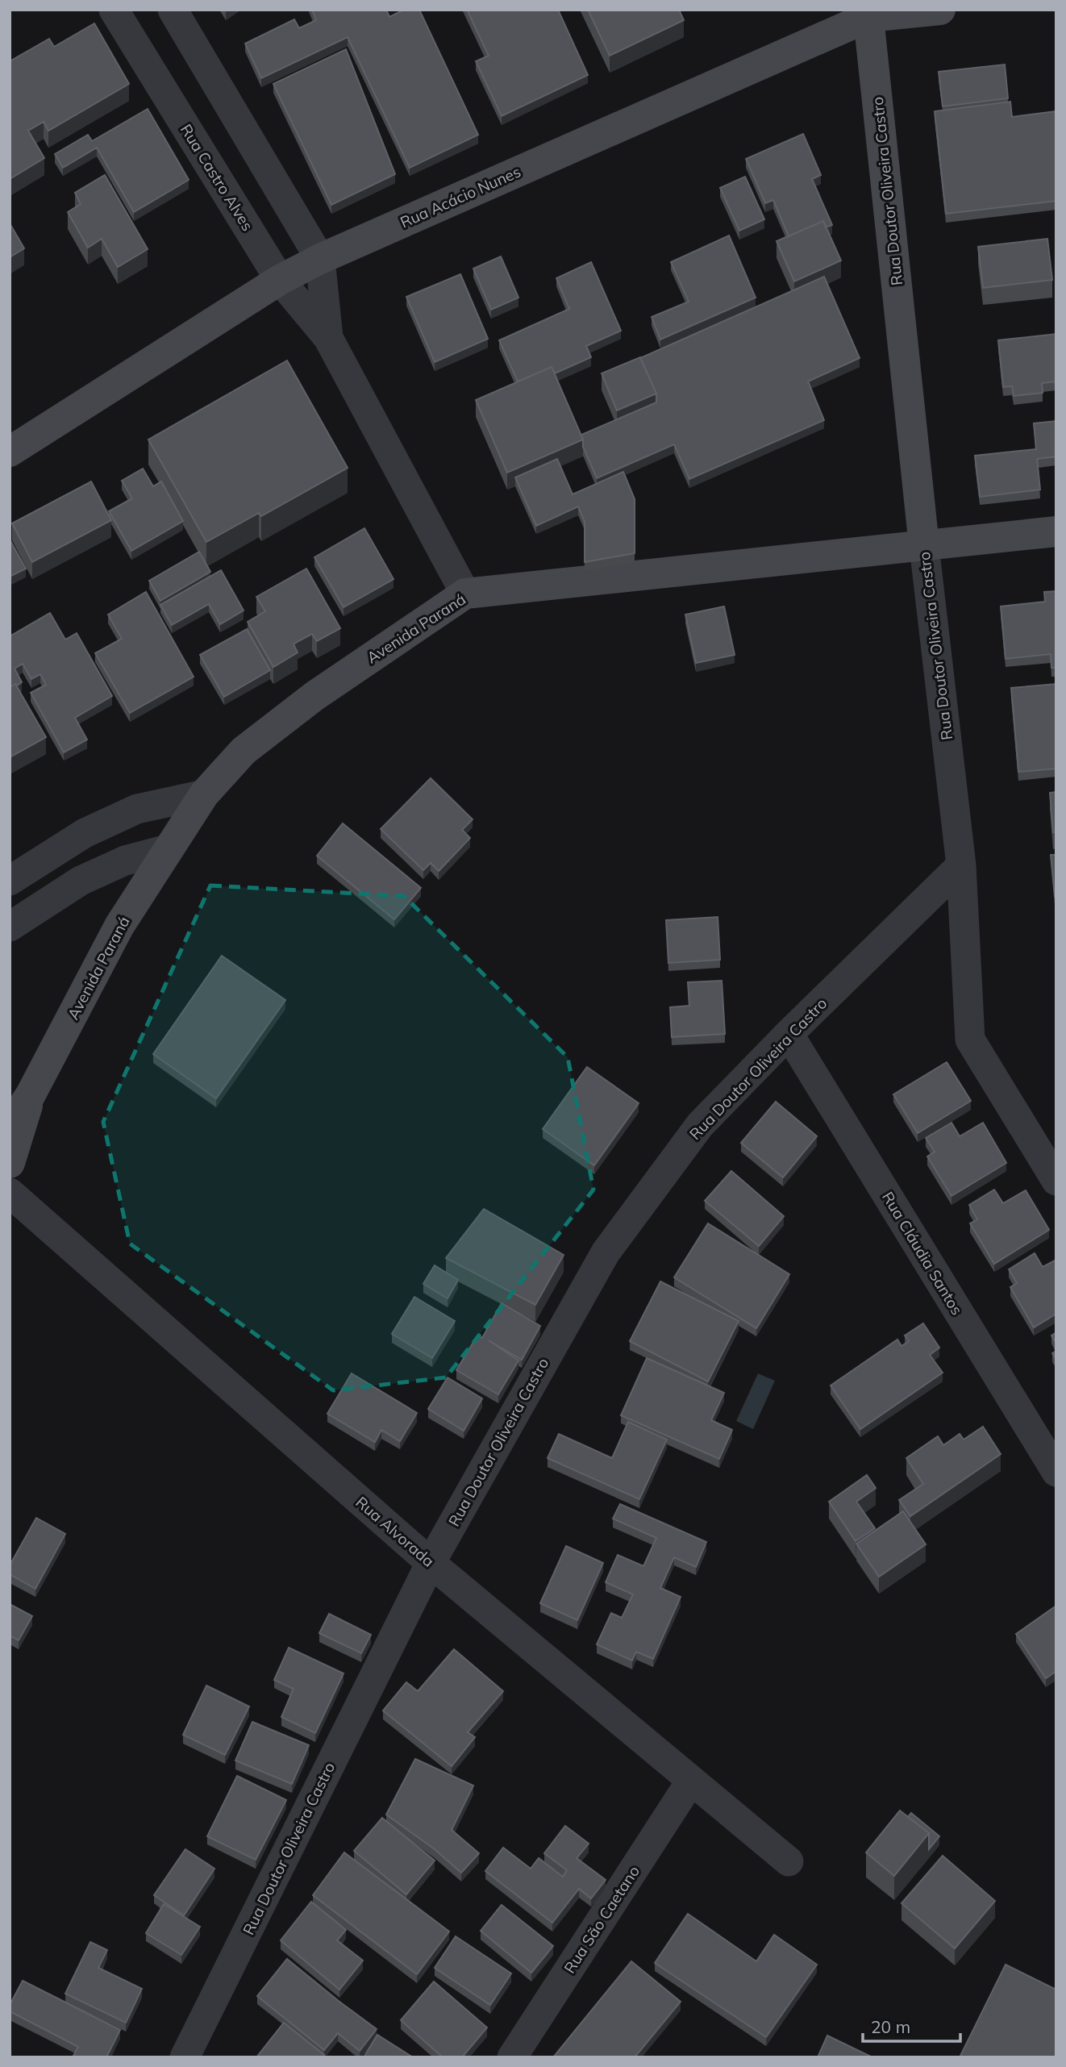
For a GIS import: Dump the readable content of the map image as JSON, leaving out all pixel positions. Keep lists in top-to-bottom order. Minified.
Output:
{"streets":{"street":["Rua Castro Alves","Rua Doutor Oliveira Castro","Rua Acácio Nunes","Avenida Paraná","Rua Cláudia Santos","Rua Alvorada","Rua São Caetano"]},"crossings":[["Rua Castro Alves","Rua Acácio Nunes"],["Rua Castro Alves","Avenida Paraná"],["Rua Doutor Oliveira Castro","Rua Acácio Nunes"],["Rua Doutor Oliveira Castro","Avenida Paraná"],["Rua Doutor Oliveira Castro","Rua Cláudia Santos"],["Rua Doutor Oliveira Castro","Rua Alvorada"],["Rua Alvorada","Rua São Caetano"]],"scale_bar":"20 m"}
